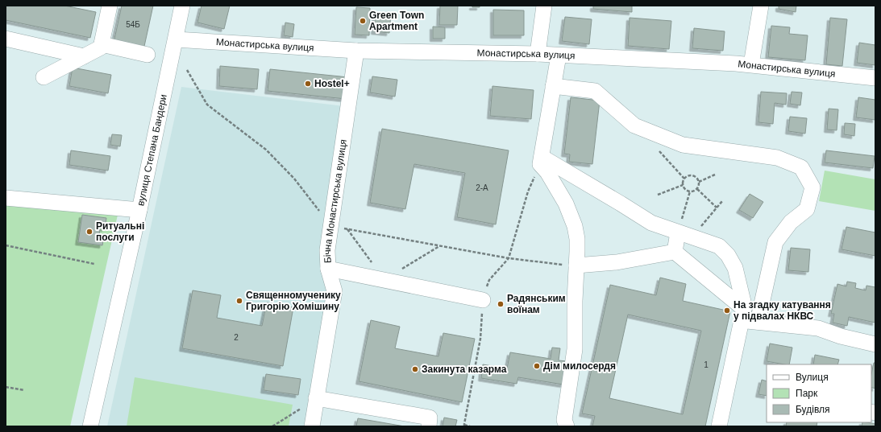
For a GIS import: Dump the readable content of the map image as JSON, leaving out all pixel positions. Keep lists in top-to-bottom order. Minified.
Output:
{"streets":{"street":["Монастирська вулиця","вулиця Степана Бандери","Бічна Монастирська вулиця"]},"crossings":[["Монастирська вулиця","вулиця Степана Бандери"],["Монастирська вулиця","Бічна Монастирська вулиця"]],"places":["Green Town Apartment","Hostel+","Ритуальні послуги","Священномученику Григорію Хомішину","Радянським воїнам","На згадку катування у підвалах НКВС","Дім милосердя","Закинута казарма"],"house_numbers":["54Б","2-А","2","1"],"legend":["Вулиця","Парк","Будівля"]}
